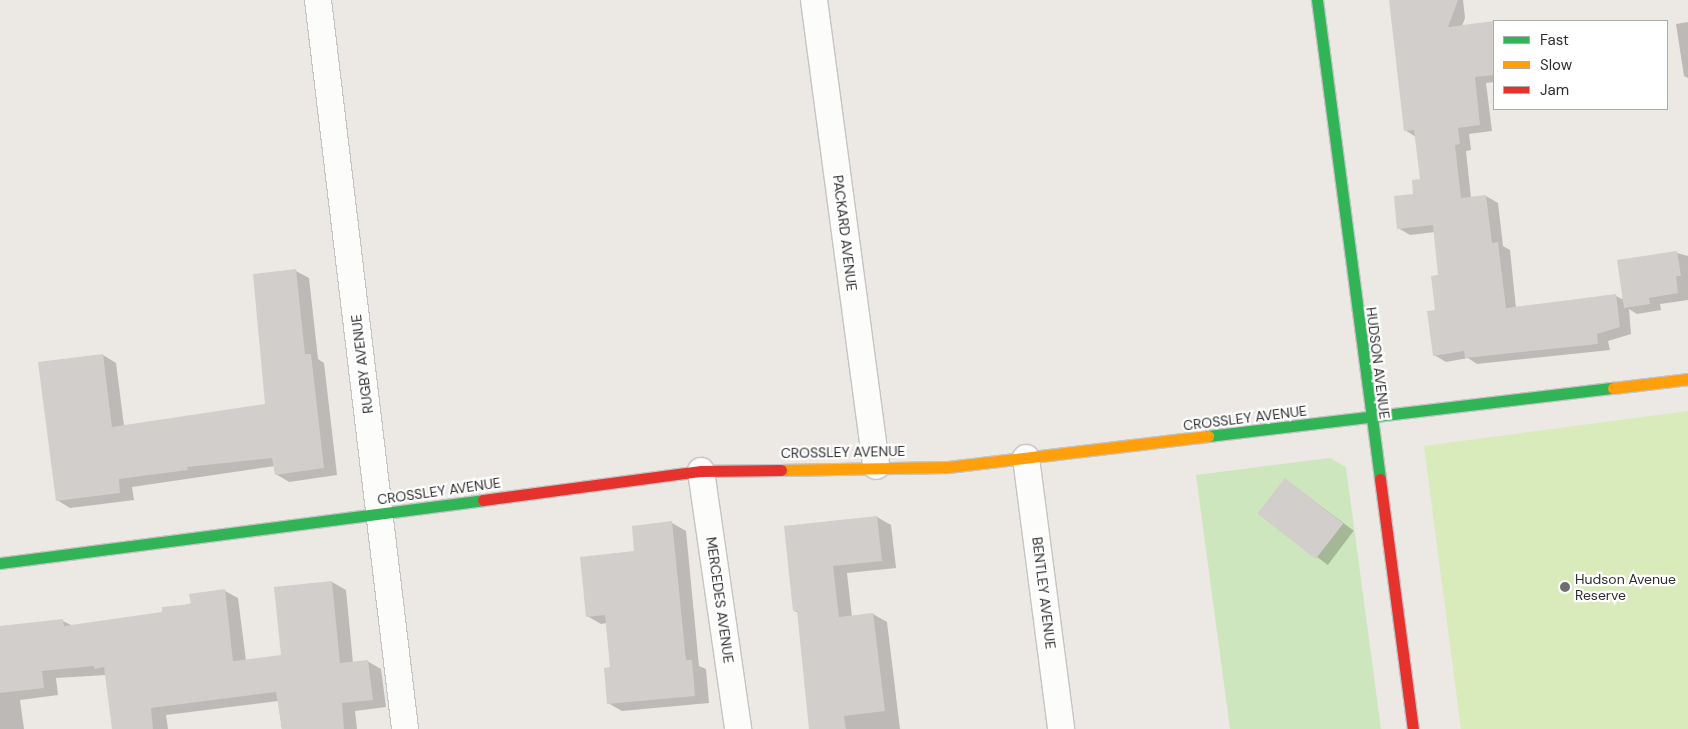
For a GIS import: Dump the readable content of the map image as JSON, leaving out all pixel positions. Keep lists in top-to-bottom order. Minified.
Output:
{"streets":{"street":["PACKARD AVENUE","HUDSON AVENUE","RUGBY AVENUE","CROSSLEY AVENUE","BENTLEY AVENUE","MERCEDES AVENUE"]},"crossings":[["PACKARD AVENUE","CROSSLEY AVENUE"],["HUDSON AVENUE","CROSSLEY AVENUE"],["RUGBY AVENUE","CROSSLEY AVENUE"],["CROSSLEY AVENUE","BENTLEY AVENUE"],["CROSSLEY AVENUE","MERCEDES AVENUE"]],"places":["Hudson Avenue Reserve"],"legend":["Fast","Slow","Jam"]}
